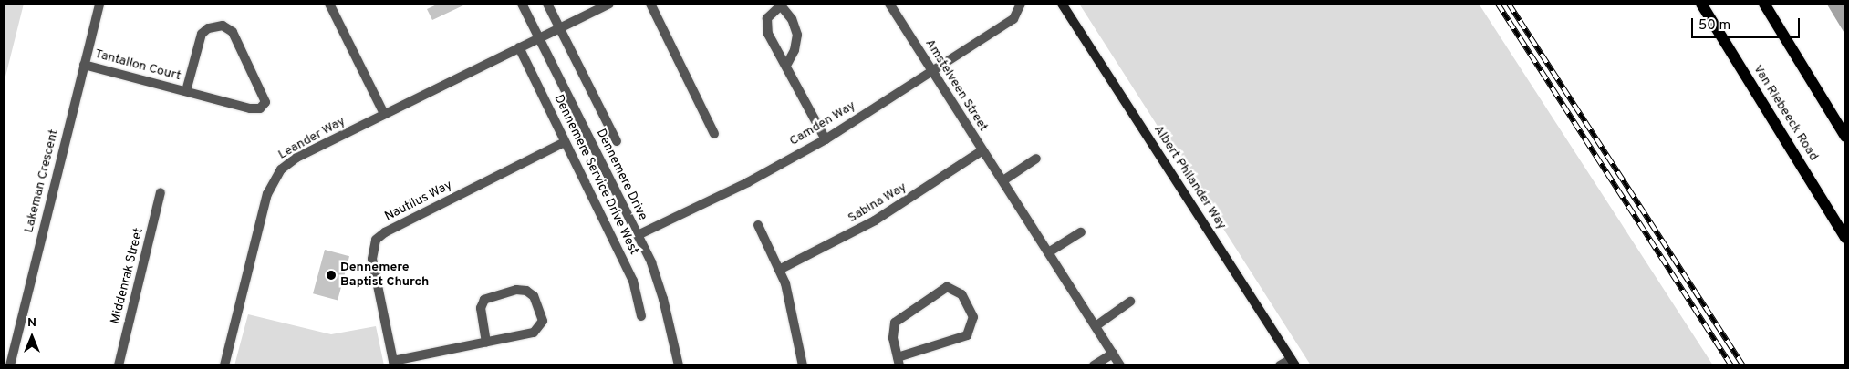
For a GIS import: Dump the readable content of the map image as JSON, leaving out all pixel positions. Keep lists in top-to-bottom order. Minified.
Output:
{"streets":{"main road":["Van Riebeeck Road"],"street":["Tantallon Court","Amstelveen Street","Camden Way","Leander Way","Dennemere Service Drive West","Dennemere Drive","Albert Philander Way","Lakeman Crescent","Nautilus Way","Sabina Way","Middenrak Street"]},"crossings":[["Tantallon Court","Lakeman Crescent"],["Amstelveen Street","Camden Way"],["Amstelveen Street","Sabina Way"],["Camden Way","Dennemere Drive"],["Leander Way","Dennemere Service Drive West"],["Leander Way","Dennemere Drive"],["Dennemere Service Drive West","Nautilus Way"]],"places":["Dennemere Baptist Church"],"scale_bar":"50 m","north":"top"}
